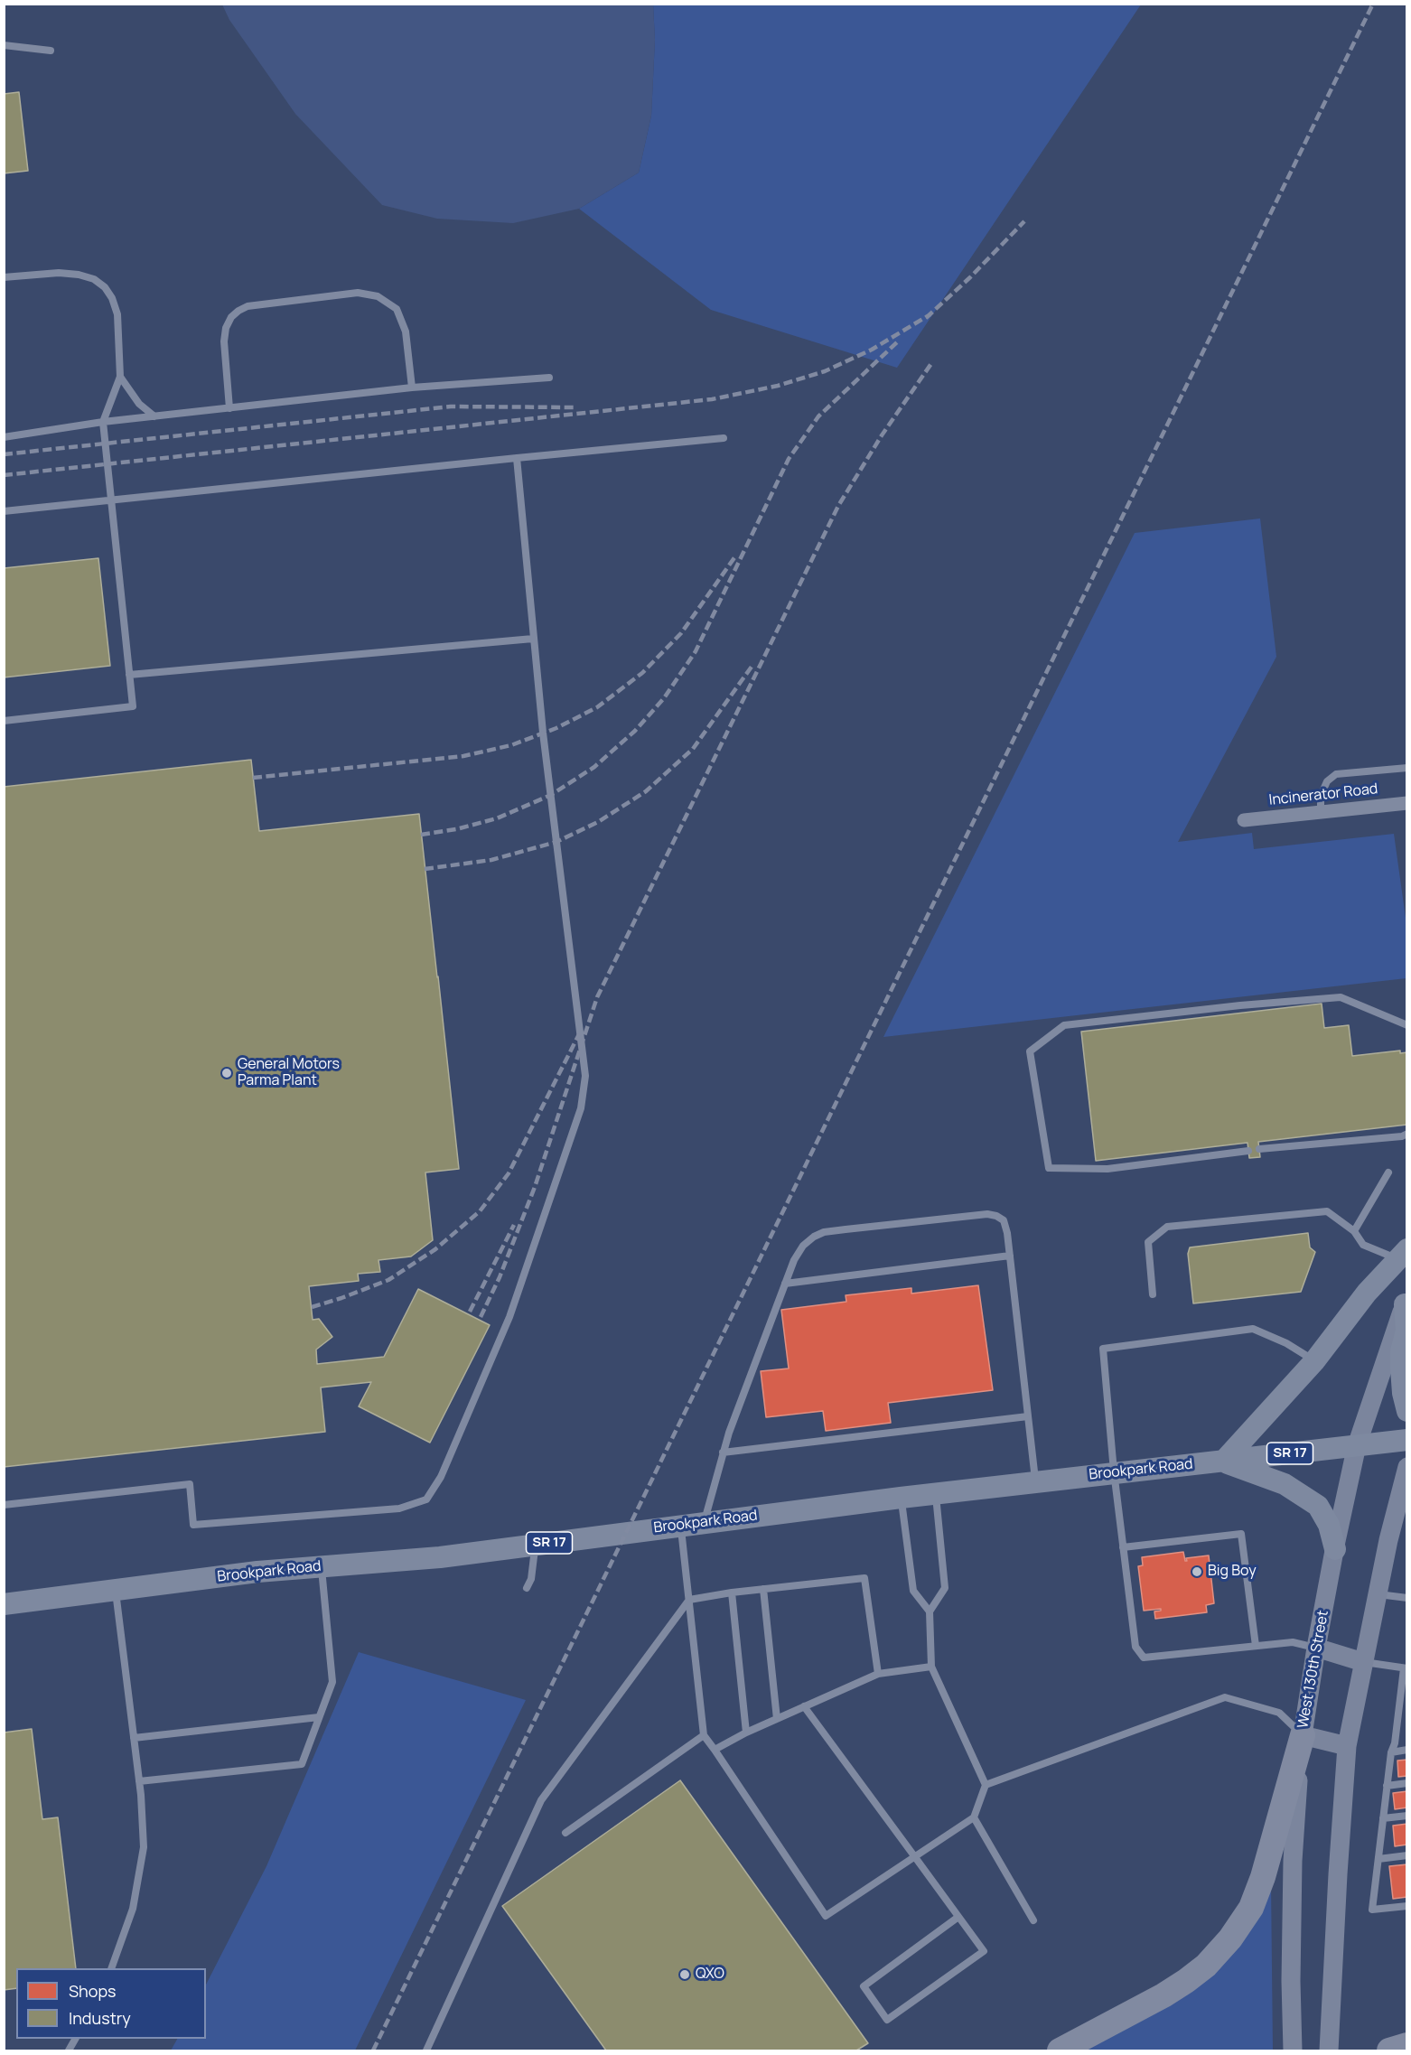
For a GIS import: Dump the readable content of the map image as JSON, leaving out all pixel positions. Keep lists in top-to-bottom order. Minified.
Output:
{"streets":{"main road":["SR 17","Brookpark Road","West 130th Street"],"street":["Incinerator Road"]},"crossings":[["Brookpark Road","West 130th Street"]],"places":["General Motors Parma Plant","Big Boy","QXO"],"legend":["Shops","Industry"]}
